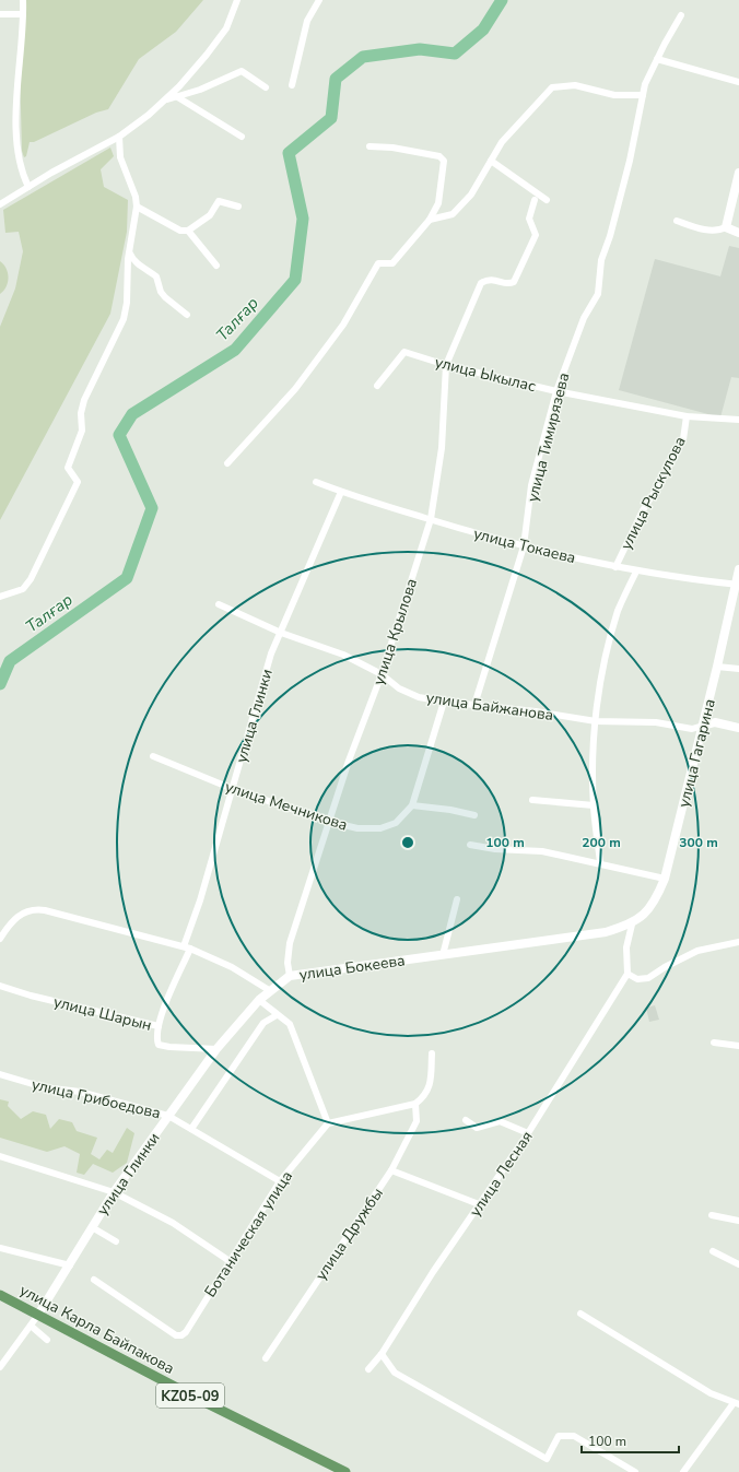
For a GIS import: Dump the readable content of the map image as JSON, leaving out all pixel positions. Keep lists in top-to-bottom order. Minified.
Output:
{"streets":{"main road":["улица Глинки","улица Гагарина","улица Бокеева","улица Карла Байпакова","KZ05-09"],"street":["улица Ыкылас","улица Тимирязева","улица Рыскулова","улица Токаева","улица Крылова","улица Байжанова","улица Мечникова","улица Шарын","улица Грибоедова","улица Лесная","Ботаническая улица","улица Дружбы"]},"crossings":[["улица Ыкылас","улица Тимирязева"],["улица Ыкылас","улица Рыскулова"],["улица Ыкылас","улица Крылова"],["улица Тимирязева","улица Токаева"],["улица Тимирязева","улица Байжанова"],["улица Рыскулова","улица Токаева"],["улица Рыскулова","улица Байжанова"],["улица Токаева","улица Крылова"],["улица Токаева","улица Глинки"],["улица Токаева","улица Гагарина"],["улица Крылова","улица Байжанова"],["улица Крылова","улица Мечникова"],["улица Крылова","улица Бокеева"],["улица Байжанова","улица Глинки"],["улица Байжанова","улица Гагарина"],["улица Байжанова","улица Мечникова"],["улица Глинки","улица Мечникова"],["улица Глинки","улица Бокеева"],["улица Глинки","улица Шарын"],["улица Глинки","улица Грибоедова"],["улица Глинки","улица Карла Байпакова"],["улица Гагарина","улица Бокеева"],["улица Грибоедова","Ботаническая улица"]],"water":["Талғар"],"scale_bar":"100 m","rings":["100 m","200 m","300 m"]}
